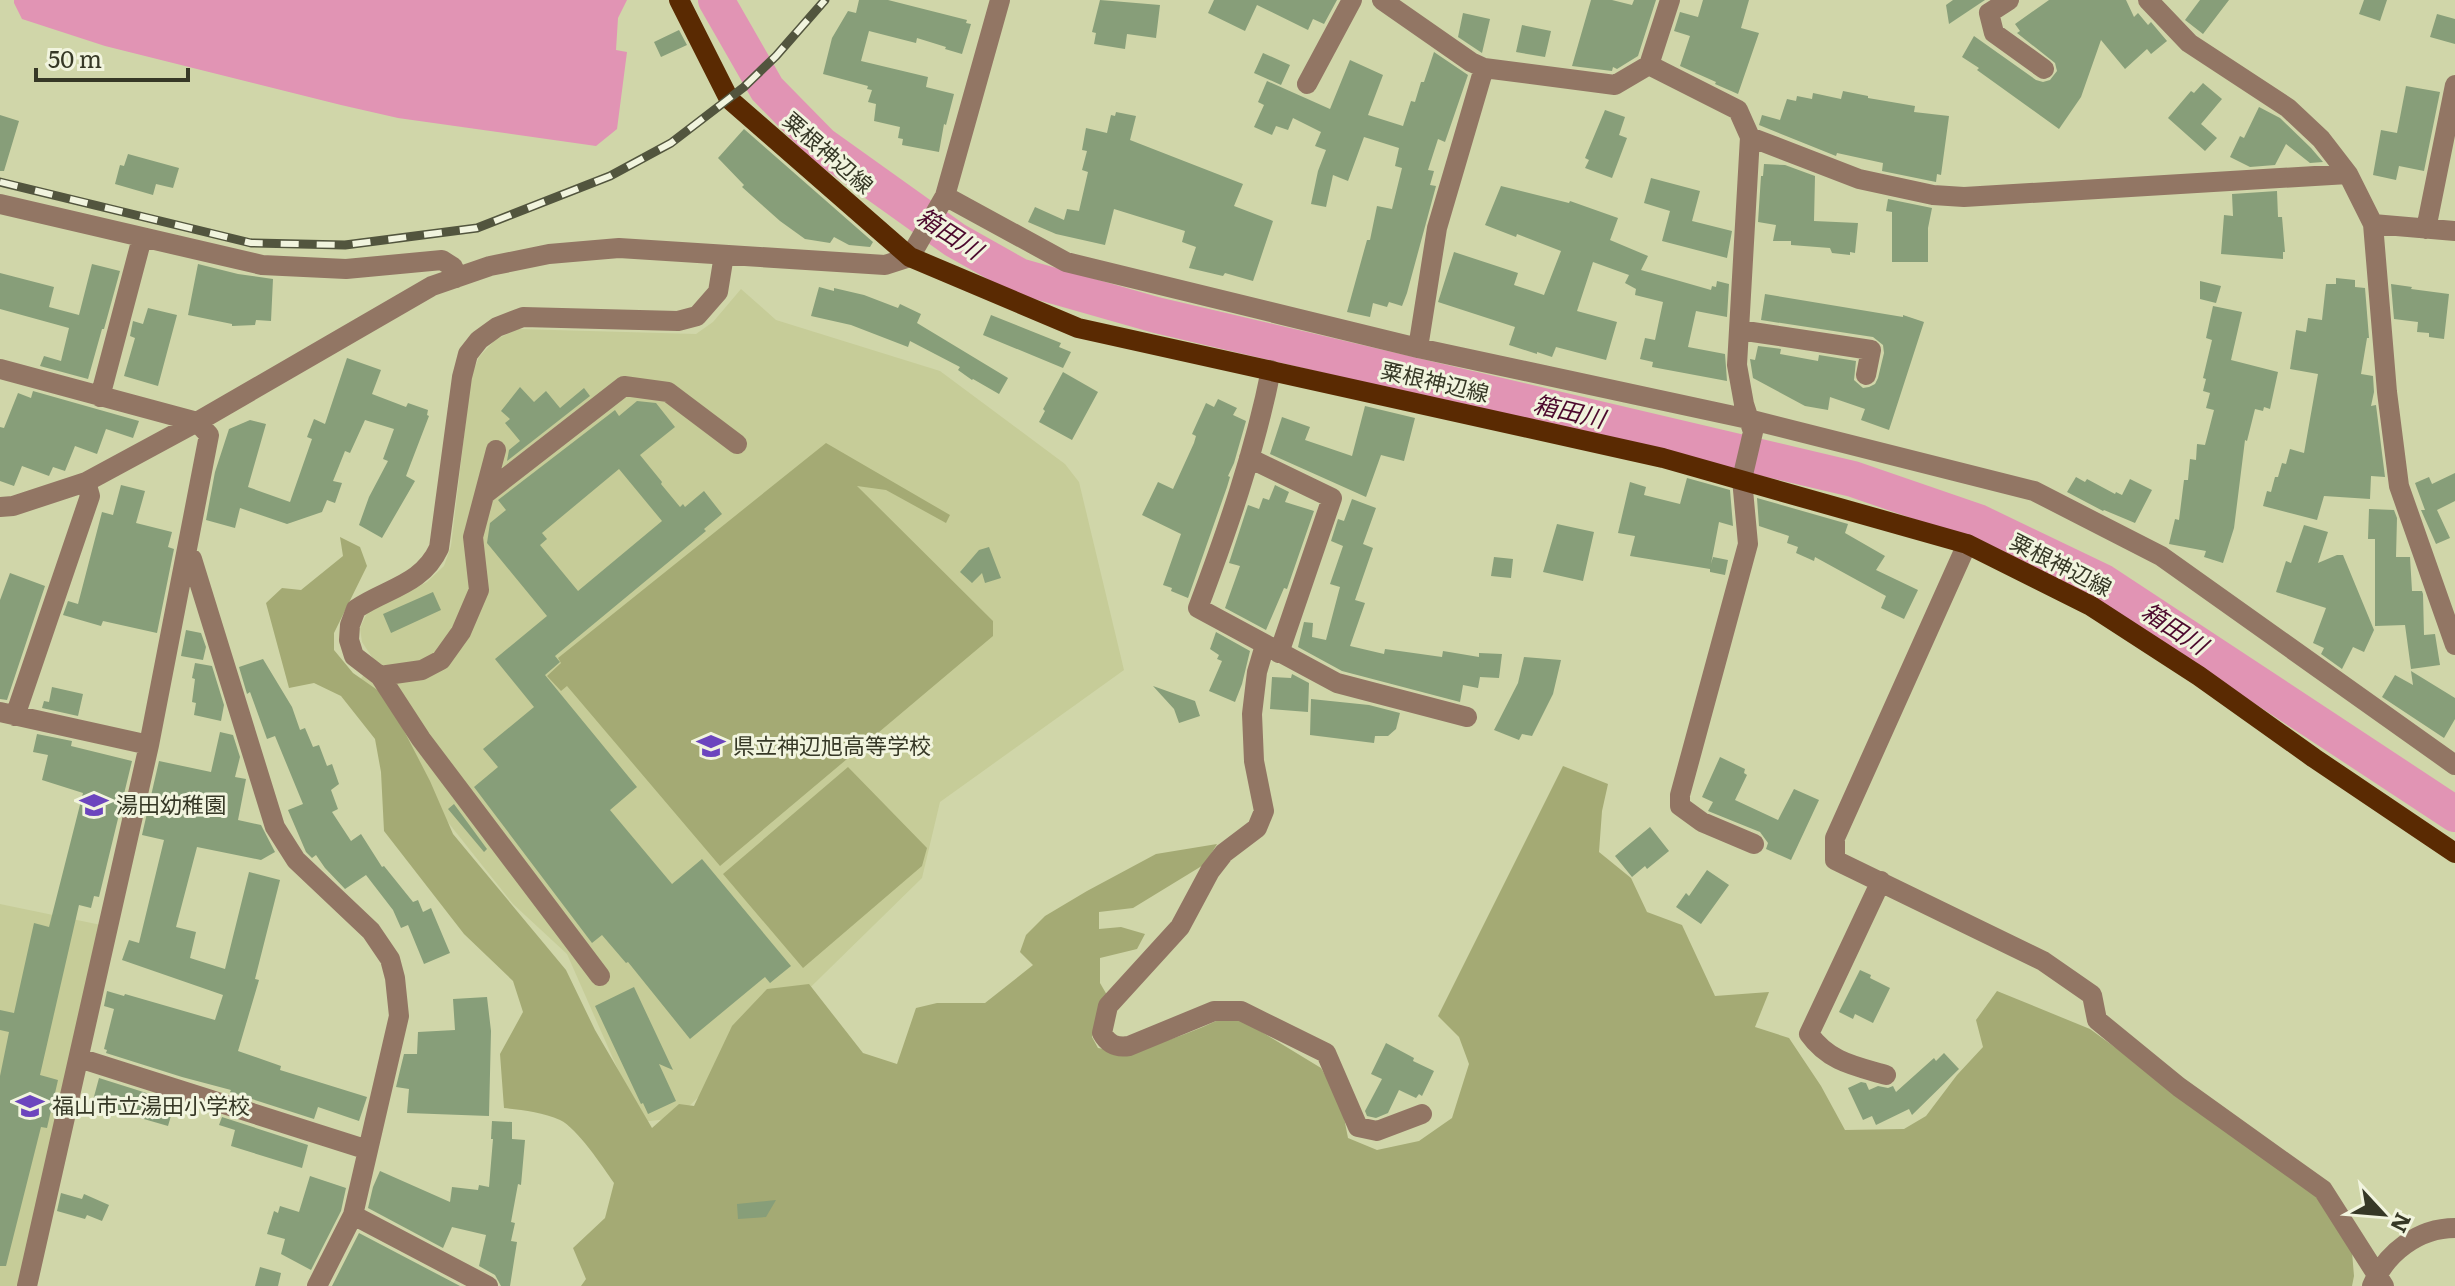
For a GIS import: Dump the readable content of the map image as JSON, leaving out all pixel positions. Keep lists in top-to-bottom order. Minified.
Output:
{"streets":{"main road":["粟根神辺線"]},"water":["箱田川"],"places":{"school or university":["県立神辺旭高等学校","湯田幼稚園","福山市立湯田小学校"]},"scale_bar":"50 m","north":"bottom right"}
